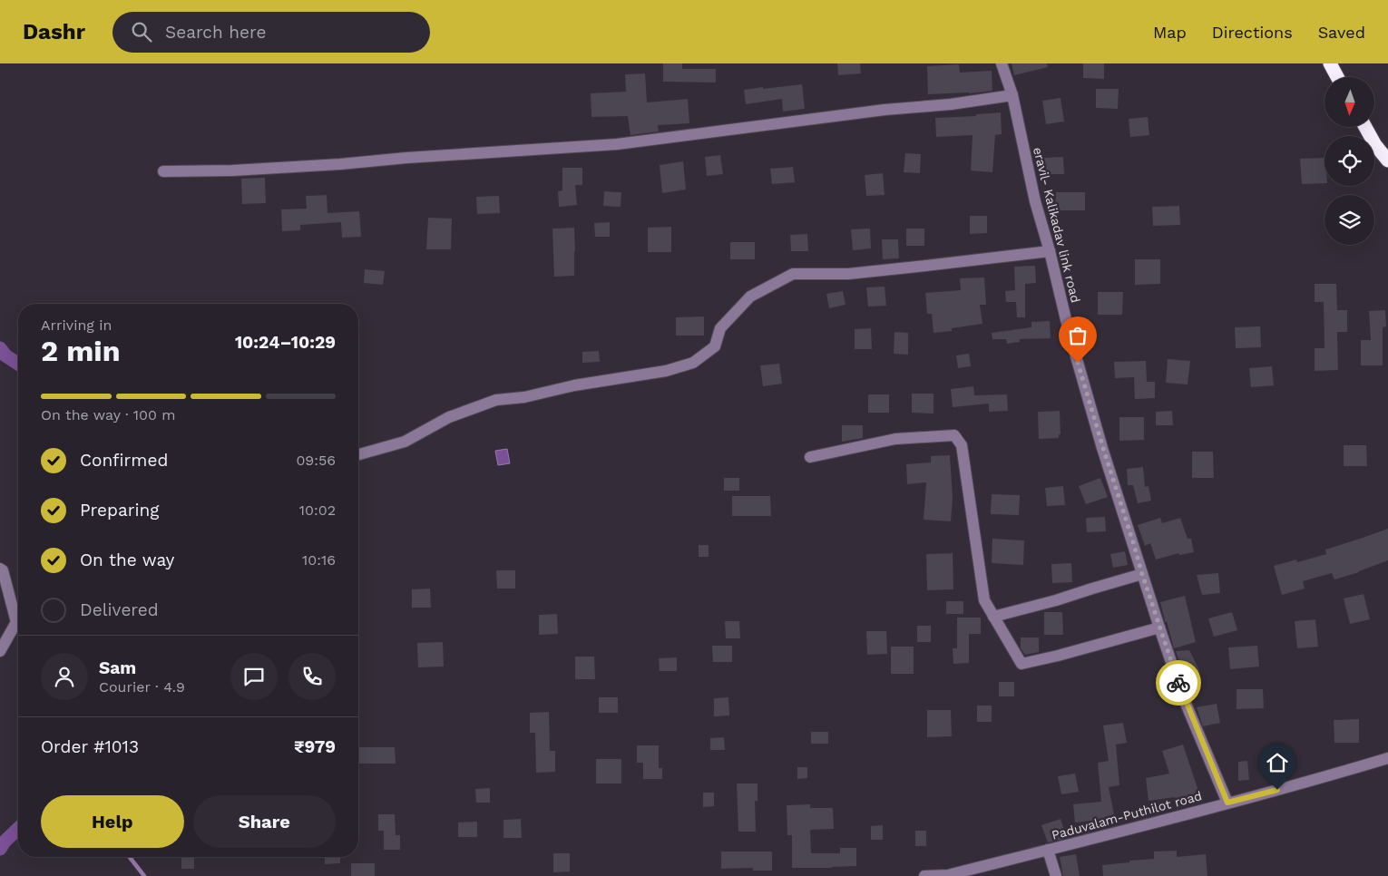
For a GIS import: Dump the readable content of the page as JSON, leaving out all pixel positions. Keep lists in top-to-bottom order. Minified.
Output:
{"streets":{"street":["eravil- Kalikadav link road","Paduvalam-Puthilot road"]},"crossings":[["eravil- Kalikadav link road","Paduvalam-Puthilot road"]],"north":"bottom","page":{"header":"Dashr","search":"Search here","nav":["Map","Directions","Saved"],"heading":["2 min","Arriving in","10:24–10:29"],"panel":["Sam","Courier · 4.9","Order #1013","₹979"],"bar":"On the way · 100 m","list":[["Confirmed","09:56"],["Preparing","10:02"],["On the way","10:16"],"Delivered"],"buttons":["Help","Share"]}}
